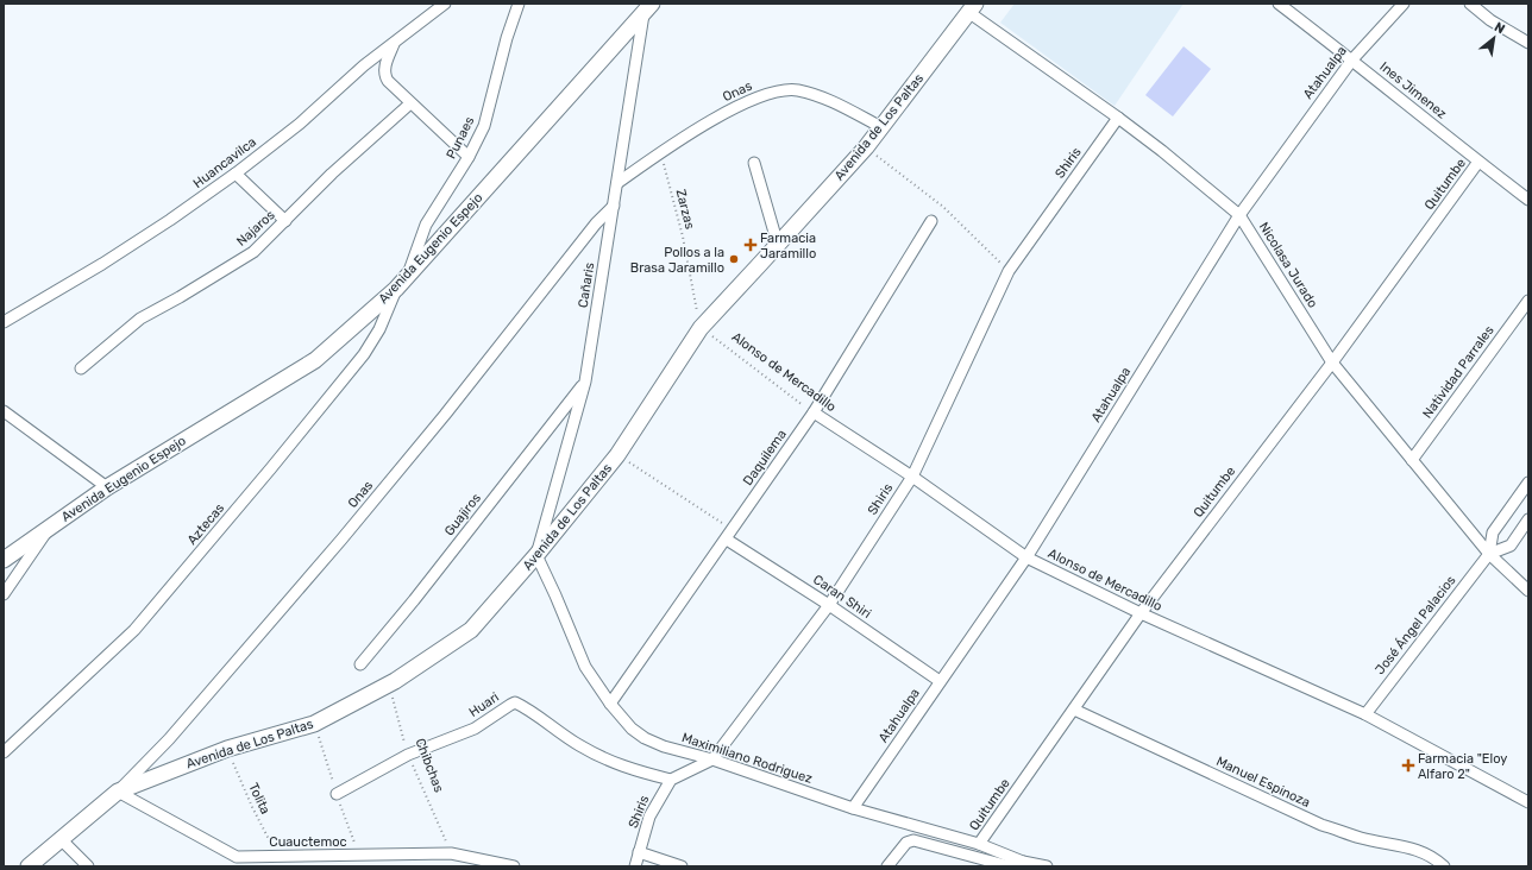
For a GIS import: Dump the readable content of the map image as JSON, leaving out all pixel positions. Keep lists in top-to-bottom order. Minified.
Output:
{"streets":{"main road":["Avenida de Los Paltas","Avenida Eugenio Espejo"],"street":["Atahualpa","Ines Jimenez","Onas","Punaes","Huancavilca","Shiris","Quitumbe","Najaros","Nicolasa Jurado","Cañaris","Alonso de Mercadillo","Natividad Parrales","Daquilema","Guajiros","Aztecas","Caran Shiri","José Ángel Palacios","Huari","Maximiliano Rodriguez","Manuel Espinoza","Cuauctemoc"],"path":["Zarzas","Chibchas","Tolita"]},"crossings":[["Atahualpa","Ines Jimenez"],["Atahualpa","Nicolasa Jurado"],["Atahualpa","Alonso de Mercadillo"],["Atahualpa","Caran Shiri"],["Atahualpa","Maximiliano Rodriguez"],["Ines Jimenez","Quitumbe"],["Onas","Avenida de Los Paltas"],["Onas","Zarzas"],["Onas","Cañaris"],["Onas","Cuauctemoc"],["Avenida de Los Paltas","Zarzas"],["Avenida de Los Paltas","Nicolasa Jurado"],["Avenida de Los Paltas","Cañaris"],["Avenida de Los Paltas","Alonso de Mercadillo"],["Avenida de Los Paltas","Maximiliano Rodriguez"],["Avenida de Los Paltas","Chibchas"],["Avenida de Los Paltas","Tolita"],["Avenida de Los Paltas","Cuauctemoc"],["Punaes","Avenida Eugenio Espejo"],["Shiris","Nicolasa Jurado"],["Shiris","Alonso de Mercadillo"],["Shiris","Caran Shiri"],["Shiris","Huari"],["Shiris","Maximiliano Rodriguez"],["Quitumbe","Nicolasa Jurado"],["Quitumbe","Alonso de Mercadillo"],["Quitumbe","Maximiliano Rodriguez"],["Quitumbe","Manuel Espinoza"],["Zarzas","Alonso de Mercadillo"],["Avenida Eugenio Espejo","Cañaris"],["Avenida Eugenio Espejo","Aztecas"],["Nicolasa Jurado","Natividad Parrales"],["Nicolasa Jurado","José Ángel Palacios"],["Cañaris","Guajiros"],["Cañaris","Maximiliano Rodriguez"],["Alonso de Mercadillo","Daquilema"],["Alonso de Mercadillo","José Ángel Palacios"],["Daquilema","Caran Shiri"],["Daquilema","Maximiliano Rodriguez"],["Huari","Chibchas"],["Chibchas","Cuauctemoc"],["Tolita","Cuauctemoc"]],"places":{"health":["Farmacia Jaramillo","Farmacia \"Eloy Alfaro 2\""],"other":["Pollos a la Brasa Jaramillo"]},"north":"top right"}
